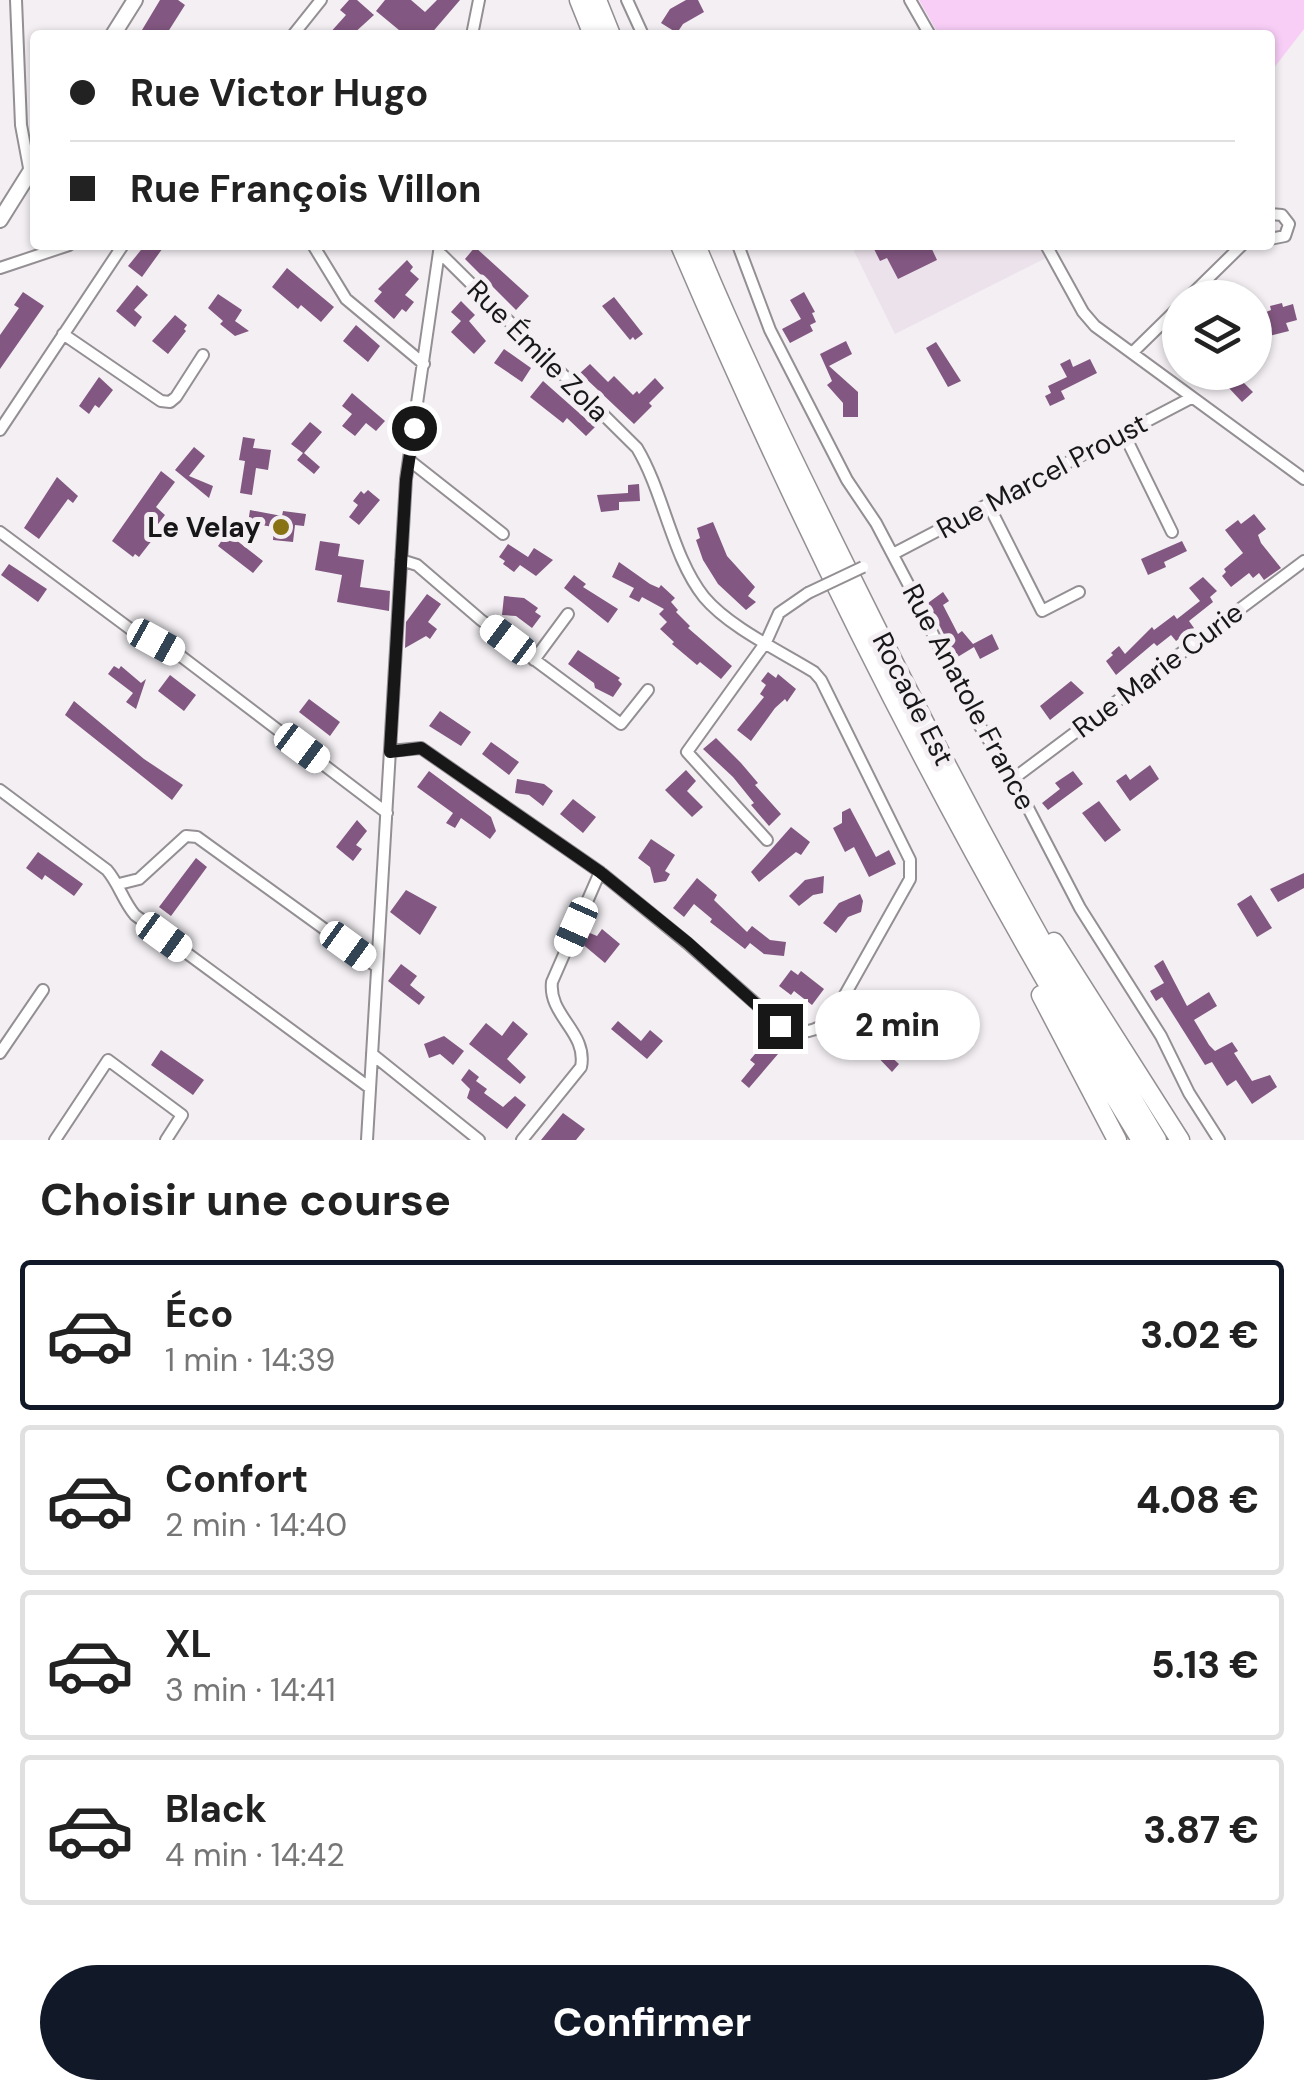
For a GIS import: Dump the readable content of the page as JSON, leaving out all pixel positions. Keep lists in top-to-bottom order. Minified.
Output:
{"streets":{"highway":["Rocade Est"],"street":["Rue Émile Zola","Rue Marcel Proust","Rue Marie Curie","Rue Anatole France"]},"crossings":[["Rue Marcel Proust","Rue Anatole France"],["Rue Marie Curie","Rue Anatole France"]],"places":["Le Velay"],"page":{"banner":["Rue Victor Hugo","Rue François Villon"],"bubble":"2 min","heading":"Choisir une course","list":[{"name":"Éco","note":"1 min · 14:39","value":"3.02 €"},{"name":"Confort","note":"2 min · 14:40","value":"4.08 €"},{"name":"XL","note":"3 min · 14:41","value":"5.13 €"},{"name":"Black","note":"4 min · 14:42","value":"3.87 €"}],"buttons":"Confirmer"}}
